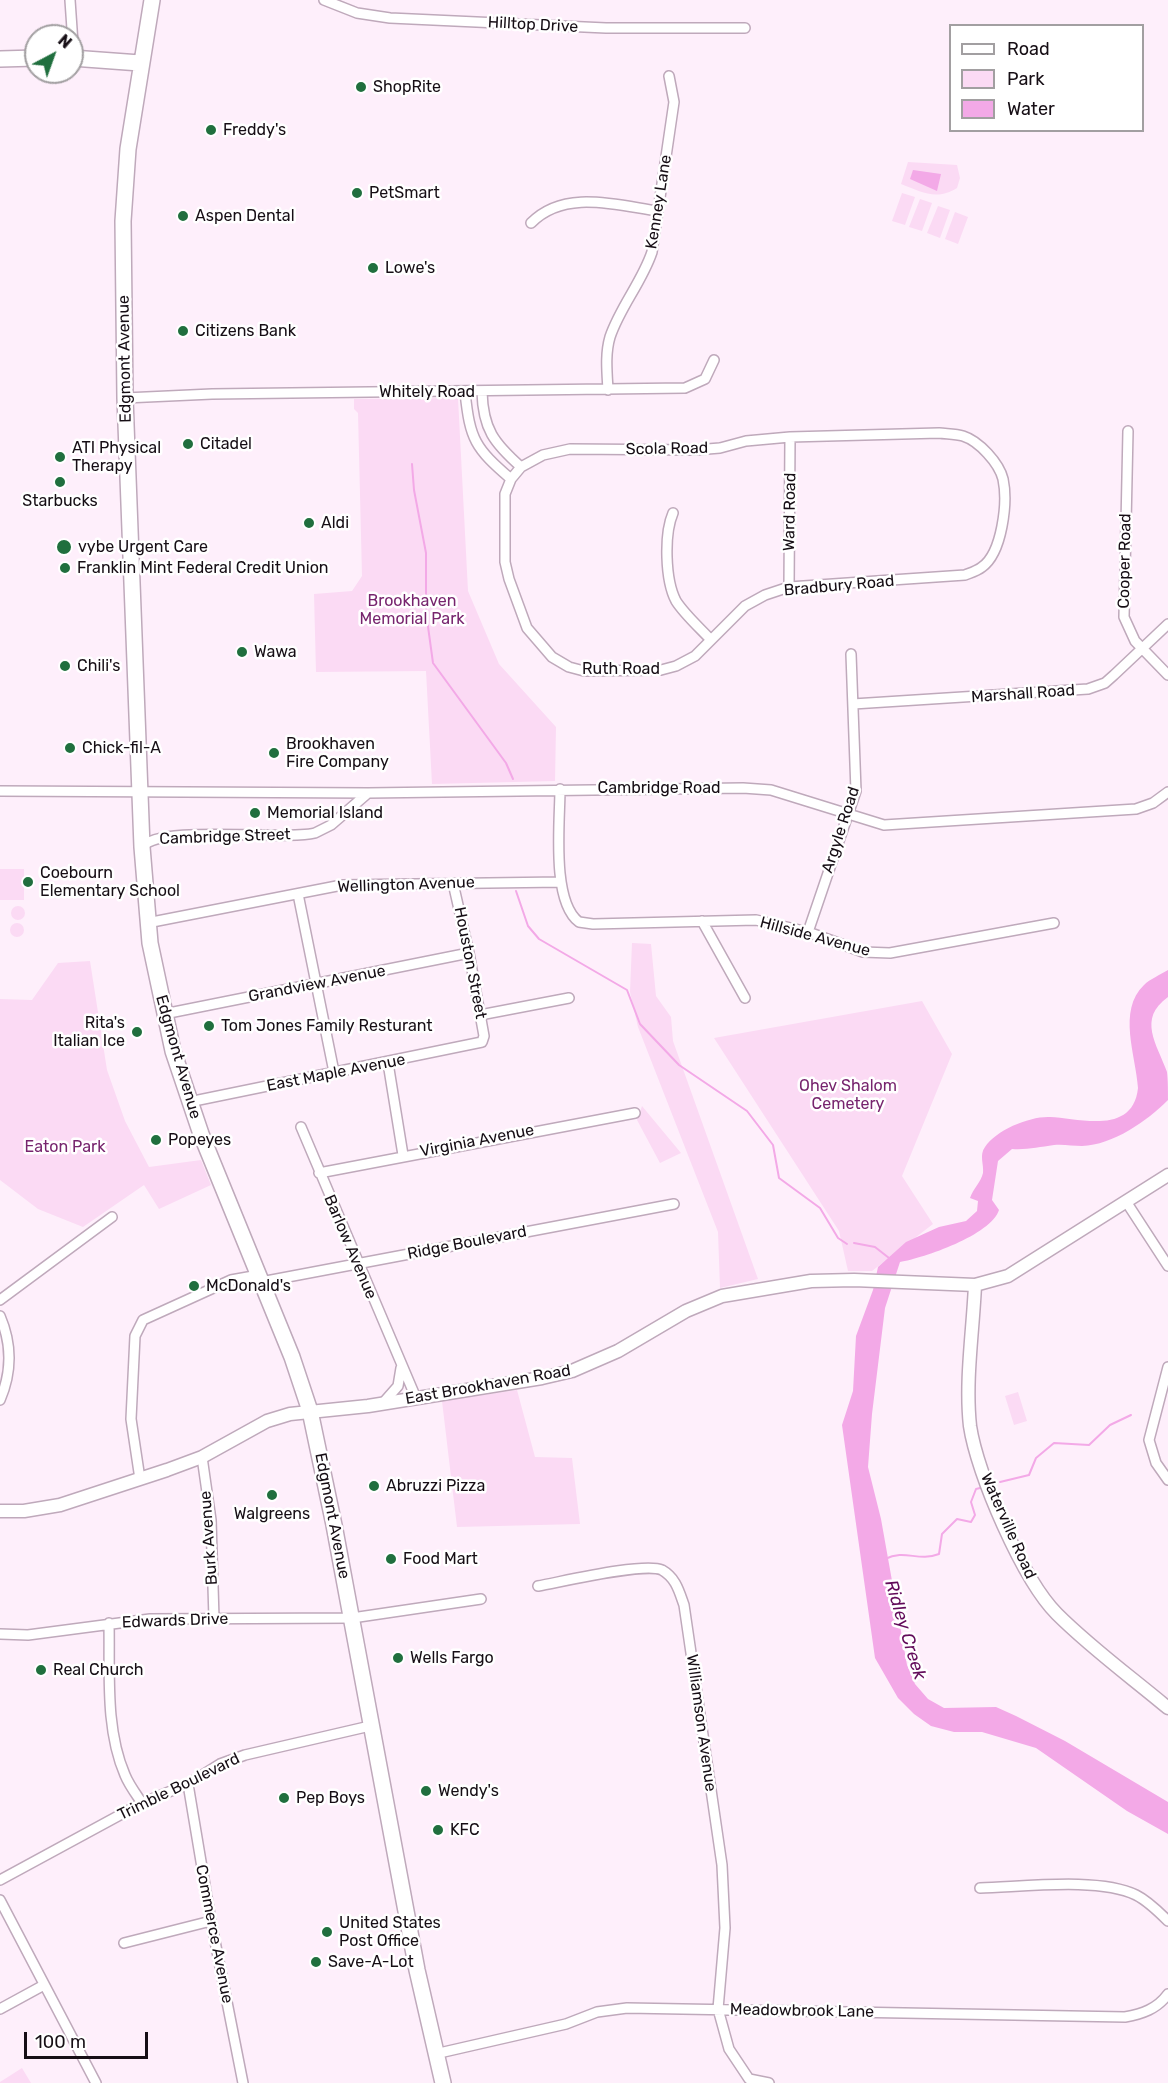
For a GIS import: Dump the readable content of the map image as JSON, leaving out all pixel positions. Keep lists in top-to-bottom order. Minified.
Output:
{"streets":{"main road":["Edgmont Avenue"],"street":["Hilltop Drive","Kenney Lane","Whitely Road","Scola Road","Ward Road","Cooper Road","Bradbury Road","Ruth Road","Marshall Road","Cambridge Road","Argyle Road","Cambridge Street","Wellington Avenue","Hillside Avenue","Houston Street","Grandview Avenue","East Maple Avenue","Virginia Avenue","Ridge Boulevard","Barlow Avenue","East Brookhaven Road","Waterville Road","Burk Avenue","Edwards Drive","Williamson Avenue","Trimble Boulevard","Commerce Avenue","Meadowbrook Lane"]},"crossings":[["Kenney Lane","Whitely Road"],["Edgmont Avenue","Whitely Road"],["Edgmont Avenue","Cambridge Road"],["Edgmont Avenue","Cambridge Street"],["Edgmont Avenue","Wellington Avenue"],["Edgmont Avenue","Grandview Avenue"],["Edgmont Avenue","East Maple Avenue"],["Edgmont Avenue","Ridge Boulevard"],["Edgmont Avenue","East Brookhaven Road"],["Edgmont Avenue","Edwards Drive"],["Edgmont Avenue","Trimble Boulevard"],["Edgmont Avenue","Meadowbrook Lane"],["Scola Road","Ward Road"],["Scola Road","Bradbury Road"],["Scola Road","Ruth Road"],["Ward Road","Bradbury Road"],["Cooper Road","Marshall Road"],["Bradbury Road","Ruth Road"],["Marshall Road","Argyle Road"],["Cambridge Road","Argyle Road"],["Cambridge Road","Cambridge Street"],["Argyle Road","Hillside Avenue"],["Wellington Avenue","Hillside Avenue"],["Wellington Avenue","Houston Street"],["Houston Street","Grandview Avenue"],["Houston Street","East Maple Avenue"],["Virginia Avenue","Barlow Avenue"],["Ridge Boulevard","Barlow Avenue"],["Ridge Boulevard","East Brookhaven Road"],["Barlow Avenue","East Brookhaven Road"],["East Brookhaven Road","Waterville Road"],["East Brookhaven Road","Burk Avenue"],["Burk Avenue","Edwards Drive"],["Williamson Avenue","Meadowbrook Lane"],["Trimble Boulevard","Commerce Avenue"]],"water":["Ridley Creek"],"parks":["Brookhaven Memorial Park","Ohev Shalom Cemetery","Eaton Park"],"places":["ShopRite","Freddy's","PetSmart","Aspen Dental","Lowe's","Citizens Bank","Citadel","ATI Physical Therapy","Starbucks","Aldi","vybe Urgent Care","Franklin Mint Federal Credit Union","Wawa","Chili's","Chick-fil-A","Brookhaven Fire Company","Memorial Island","Coebourn Elementary School","Tom Jones Family Resturant","Rita's Italian Ice","Popeyes","McDonald's","Abruzzi Pizza","Walgreens","Food Mart","Wells Fargo","Real Church","Wendy's","Pep Boys","KFC","United States Post Office","Save-A-Lot"],"legend":["Road","Park","Water"],"scale_bar":"100 m","north":"top right"}
